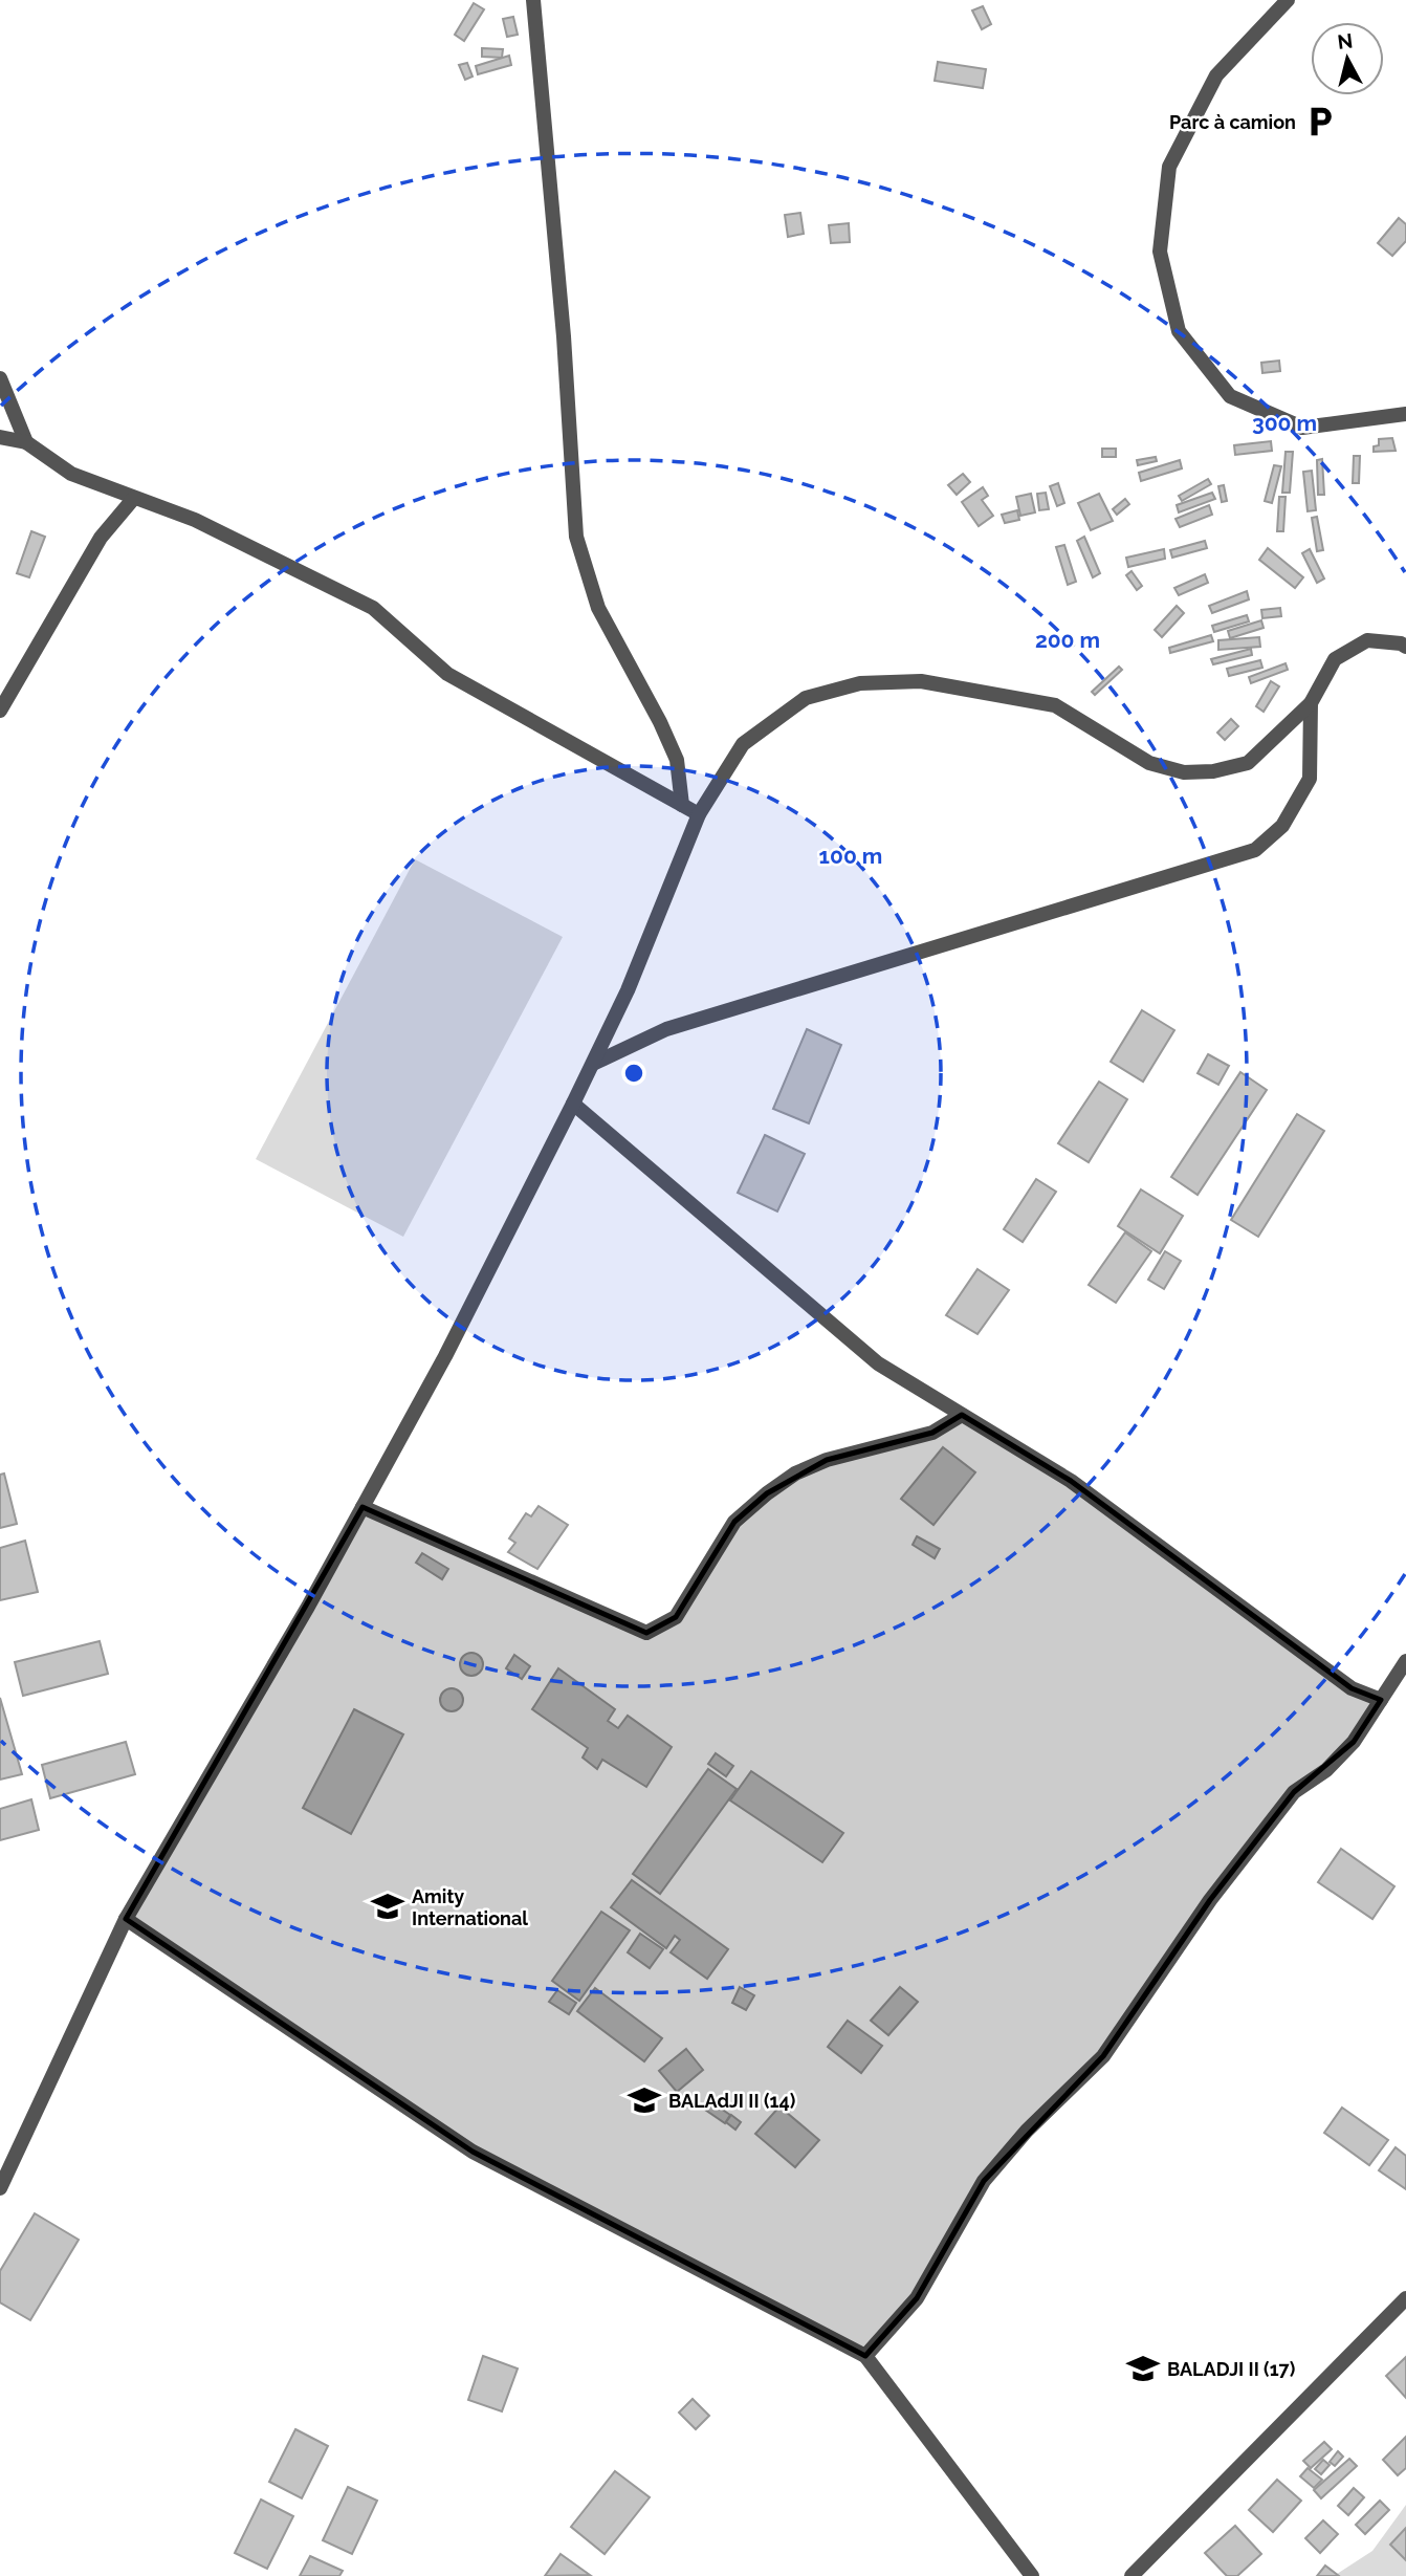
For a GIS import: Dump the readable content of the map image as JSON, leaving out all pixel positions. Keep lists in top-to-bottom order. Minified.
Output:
{"places":{"parking":["Parc à camion"],"school or university":["Amity International","BALAdJI II (14)","BALADJI II (17)"]},"north":"top","rings":["300 m","200 m","100 m"]}
